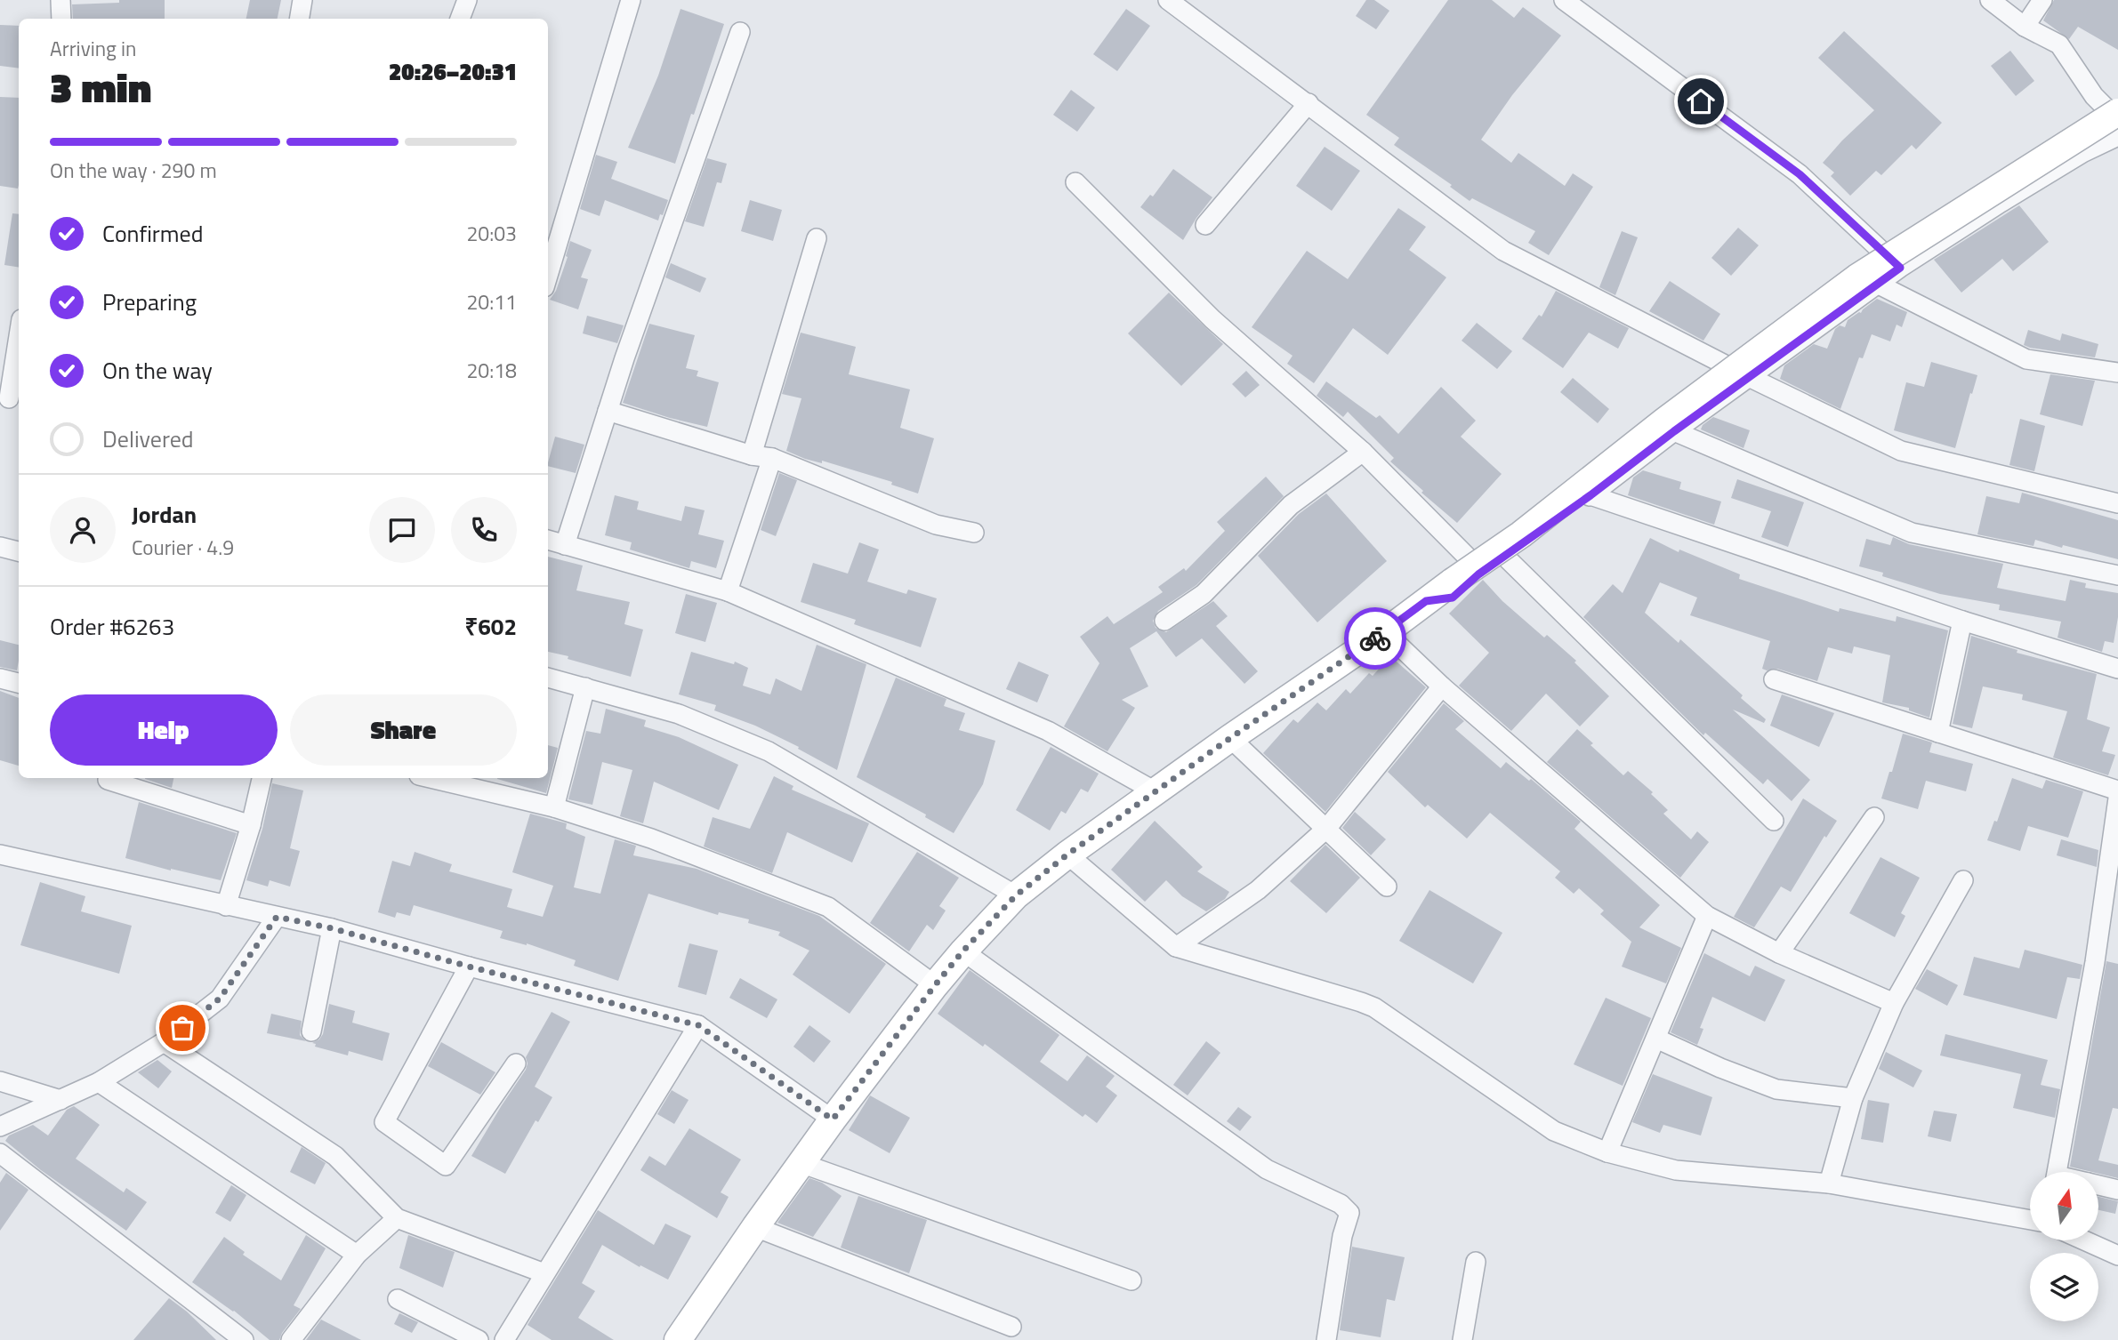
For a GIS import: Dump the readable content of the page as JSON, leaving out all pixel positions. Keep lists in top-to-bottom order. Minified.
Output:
{"north":"top","page":{"heading":["3 min","Arriving in","20:26–20:31"],"panel":["Jordan","Courier · 4.9","Order #6263","₹602"],"bar":"On the way · 290 m","list":[["Confirmed","20:03"],["Preparing","20:11"],["On the way","20:18"],"Delivered"],"buttons":["Help","Share"]}}
